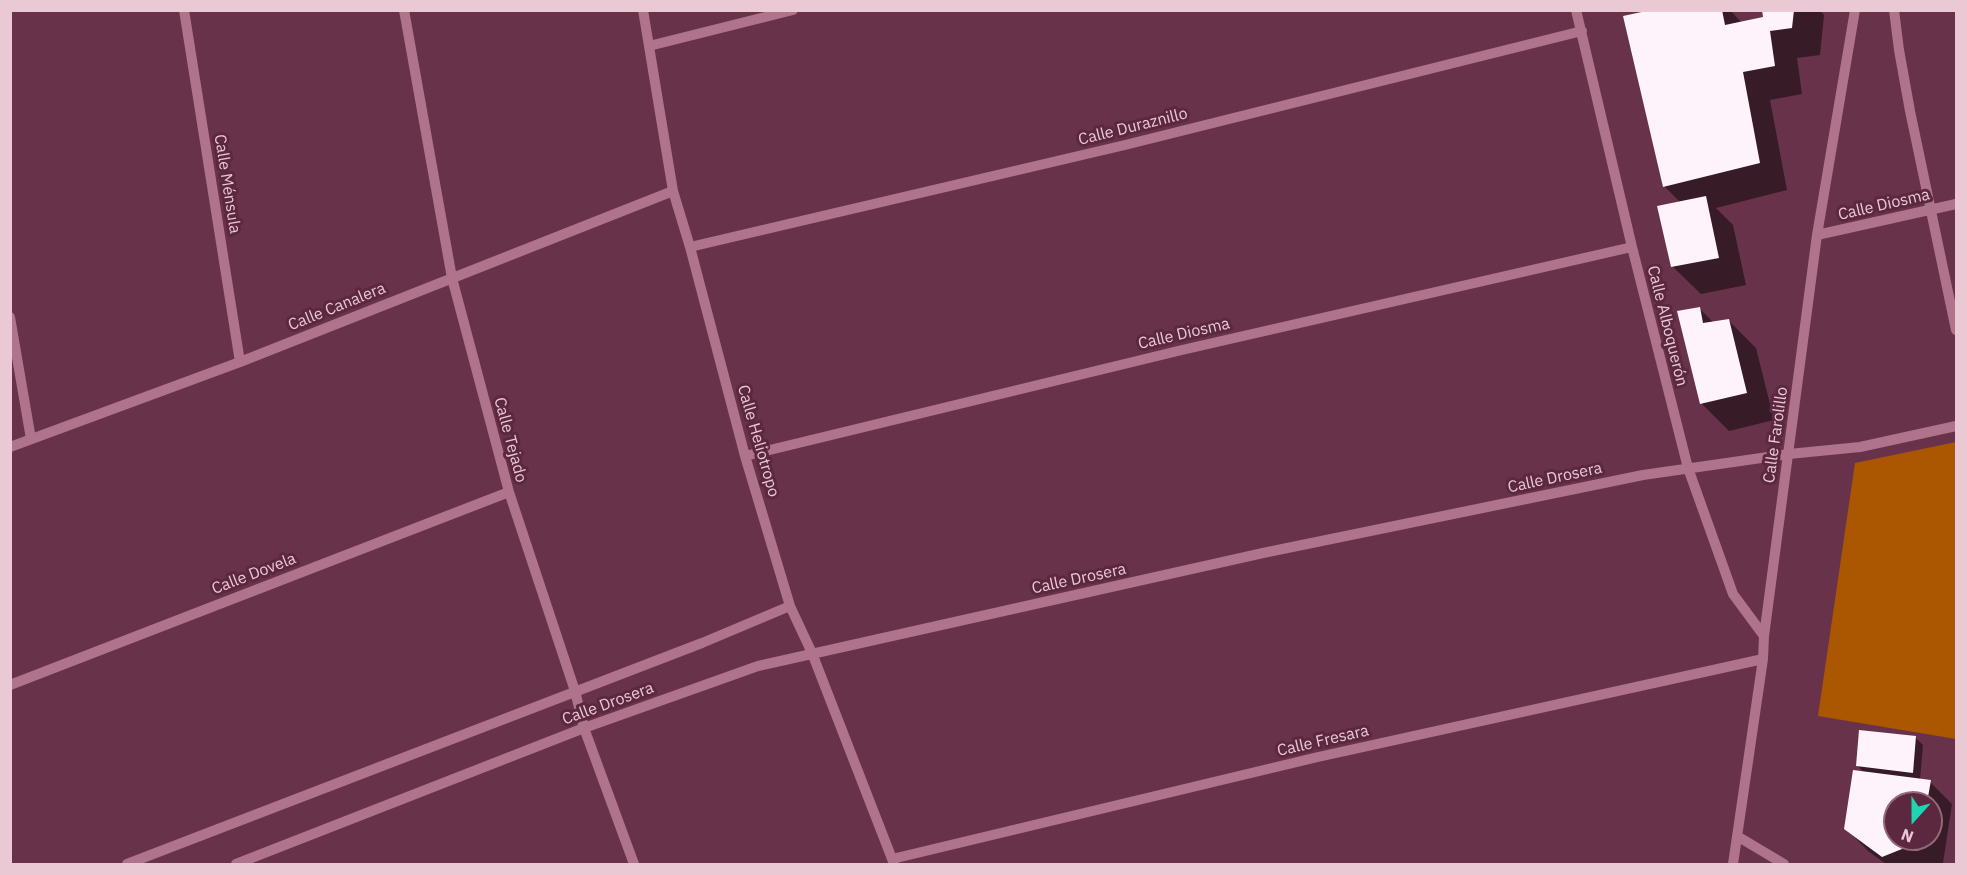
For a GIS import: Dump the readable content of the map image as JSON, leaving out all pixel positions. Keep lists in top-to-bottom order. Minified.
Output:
{"streets":{"street":["Calle Duraznillo","Calle Ménsula","Calle Diosma","Calle Canalera","Calle Alboquerón","Calle Farolillo","Calle Tejado","Calle Heliotropo","Calle Drosera","Calle Dovela","Calle Fresara"]},"crossings":[["Calle Duraznillo","Calle Alboquerón"],["Calle Duraznillo","Calle Heliotropo"],["Calle Ménsula","Calle Canalera"],["Calle Diosma","Calle Alboquerón"],["Calle Diosma","Calle Farolillo"],["Calle Diosma","Calle Heliotropo"],["Calle Canalera","Calle Tejado"],["Calle Canalera","Calle Heliotropo"],["Calle Alboquerón","Calle Farolillo"],["Calle Alboquerón","Calle Drosera"],["Calle Farolillo","Calle Drosera"],["Calle Farolillo","Calle Fresara"],["Calle Tejado","Calle Drosera"],["Calle Tejado","Calle Dovela"],["Calle Heliotropo","Calle Drosera"],["Calle Heliotropo","Calle Fresara"]],"north":"bottom"}
